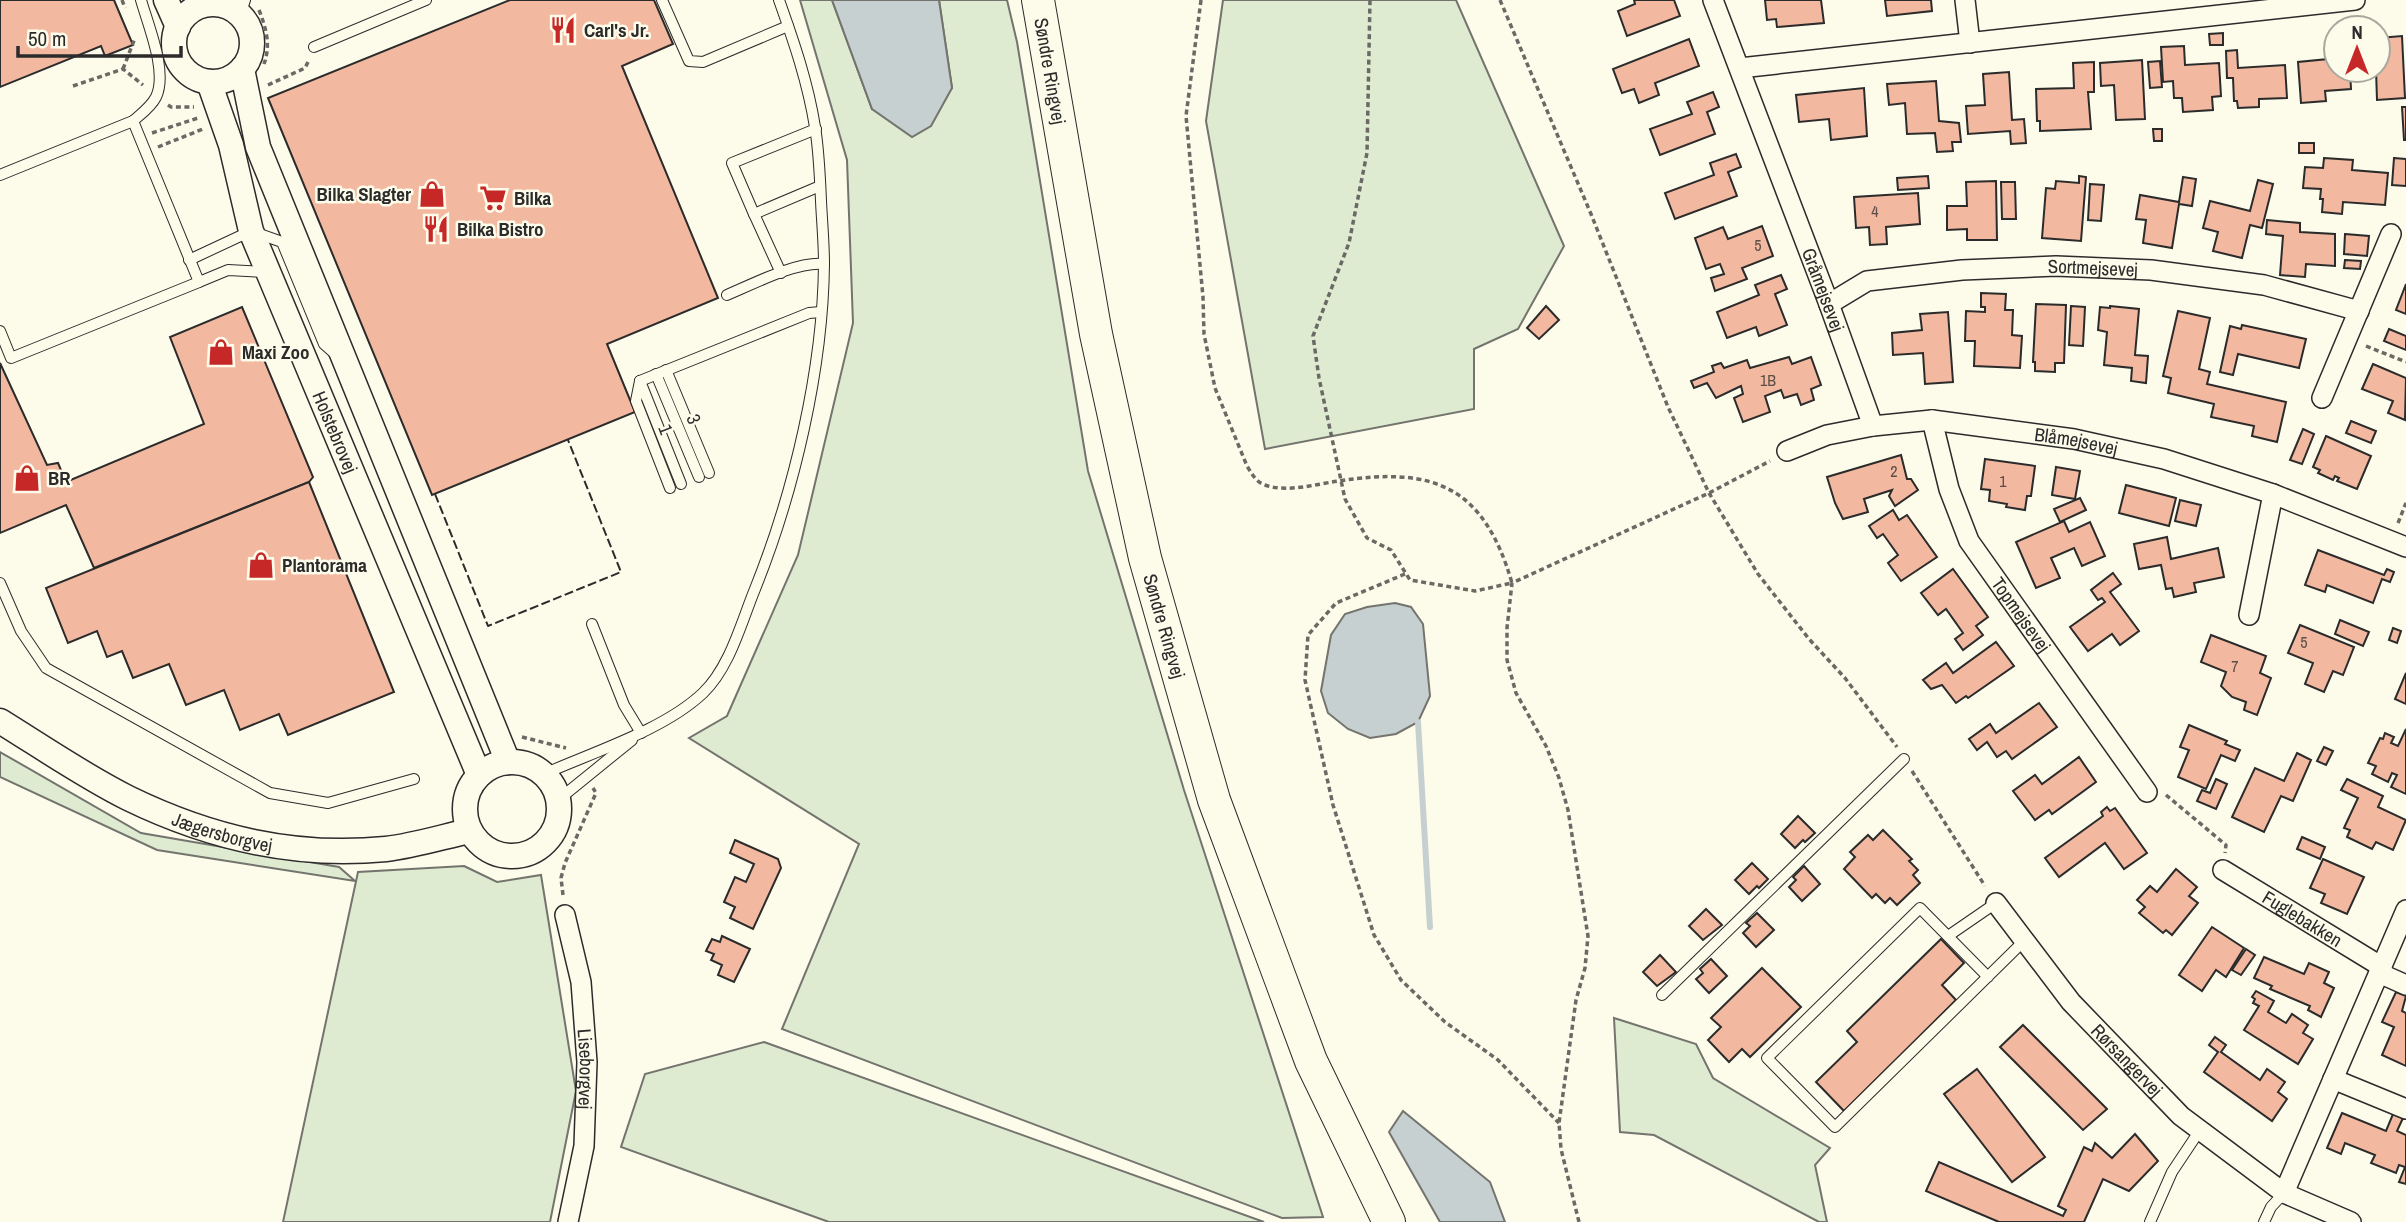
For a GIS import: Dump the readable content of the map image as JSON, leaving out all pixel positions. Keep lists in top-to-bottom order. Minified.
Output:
{"streets":{"main road":["Søndre Ringvej"],"street":["Sortmejsevej","Gråmejsevej","Holstebrovej","Blåmejsevej","Topmejsevej","Jægersborgvej","Fuglebakken","Rørsangervej","Liseborgvej"],"lane":["1"]},"crossings":[["Sortmejsevej","Gråmejsevej"],["Gråmejsevej","Blåmejsevej"],["Holstebrovej","Jægersborgvej"],["Blåmejsevej","Topmejsevej"]],"places":{"restaurant":["Carl's Jr.","Bilka Bistro"],"shop":["Bilka Slagter","Maxi Zoo","BR","Plantorama"],"supermarket":["Bilka"]},"house_numbers":["4","5","1B","2","1","5","7"],"scale_bar":"50 m","north":"top"}
